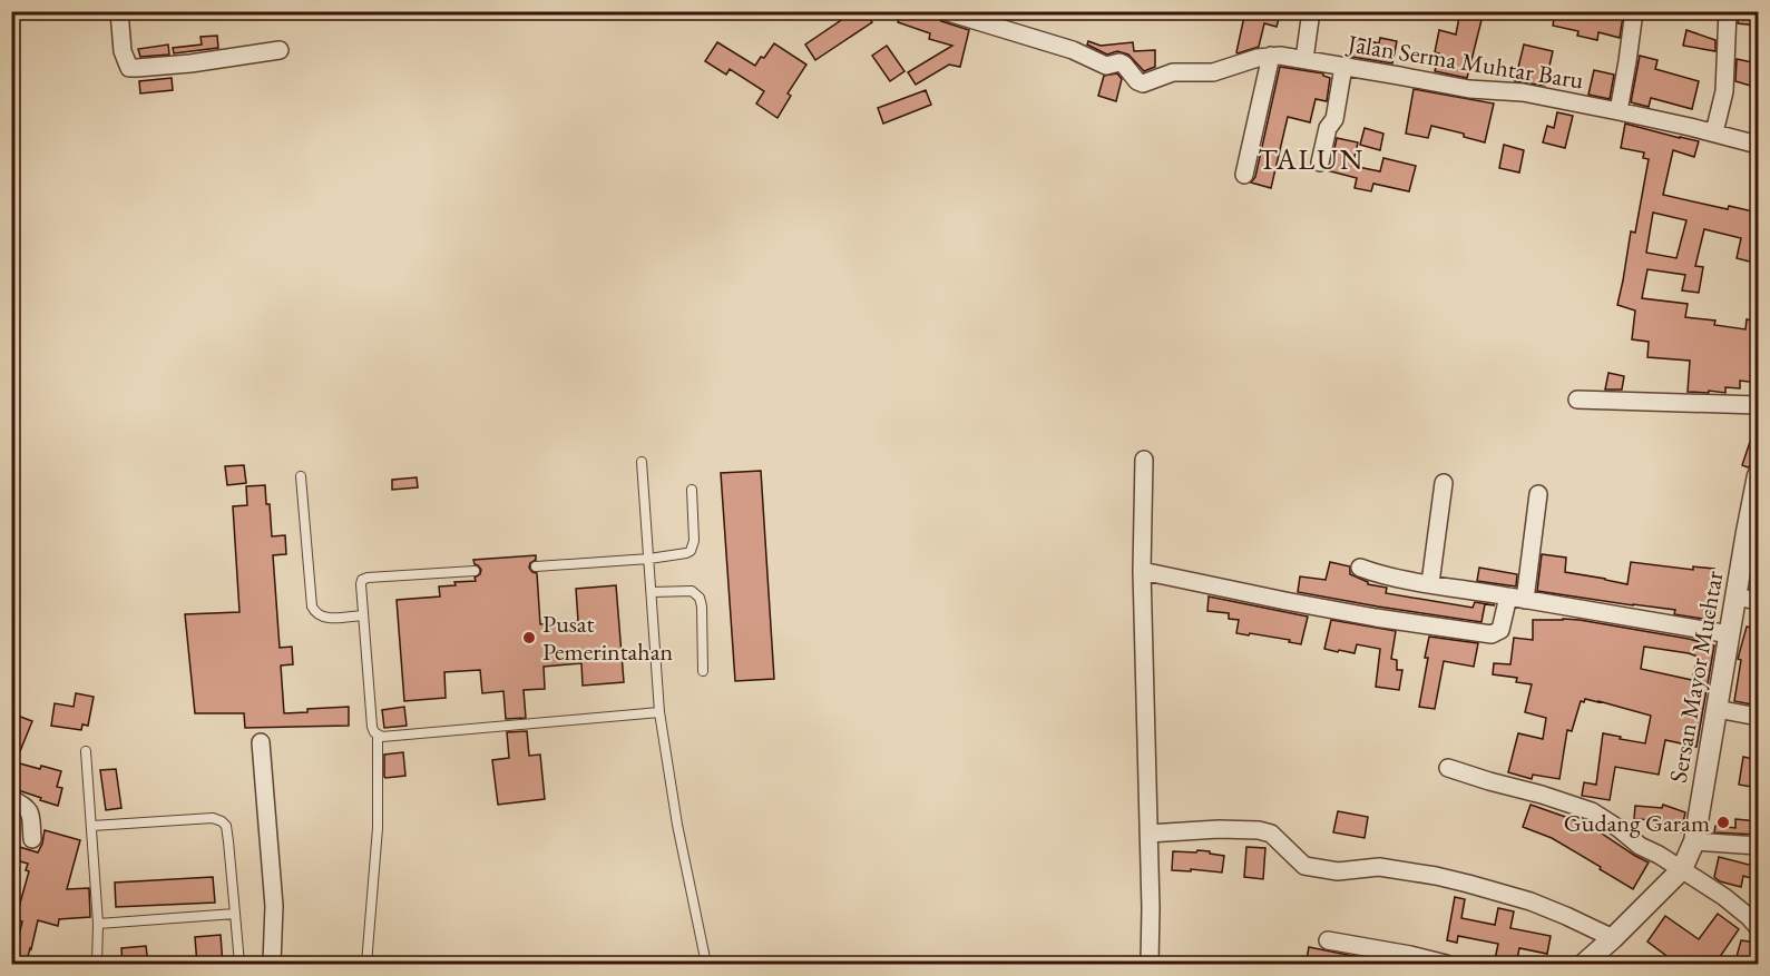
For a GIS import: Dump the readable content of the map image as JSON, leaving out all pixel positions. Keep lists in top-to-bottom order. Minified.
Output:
{"streets":{"street":["Jalan Serma Muhtar Baru","Sersan Mayor Muchtar"]},"districts":["TALUN"],"places":["Pusat Pemerintahan","Gudang Garam"]}
